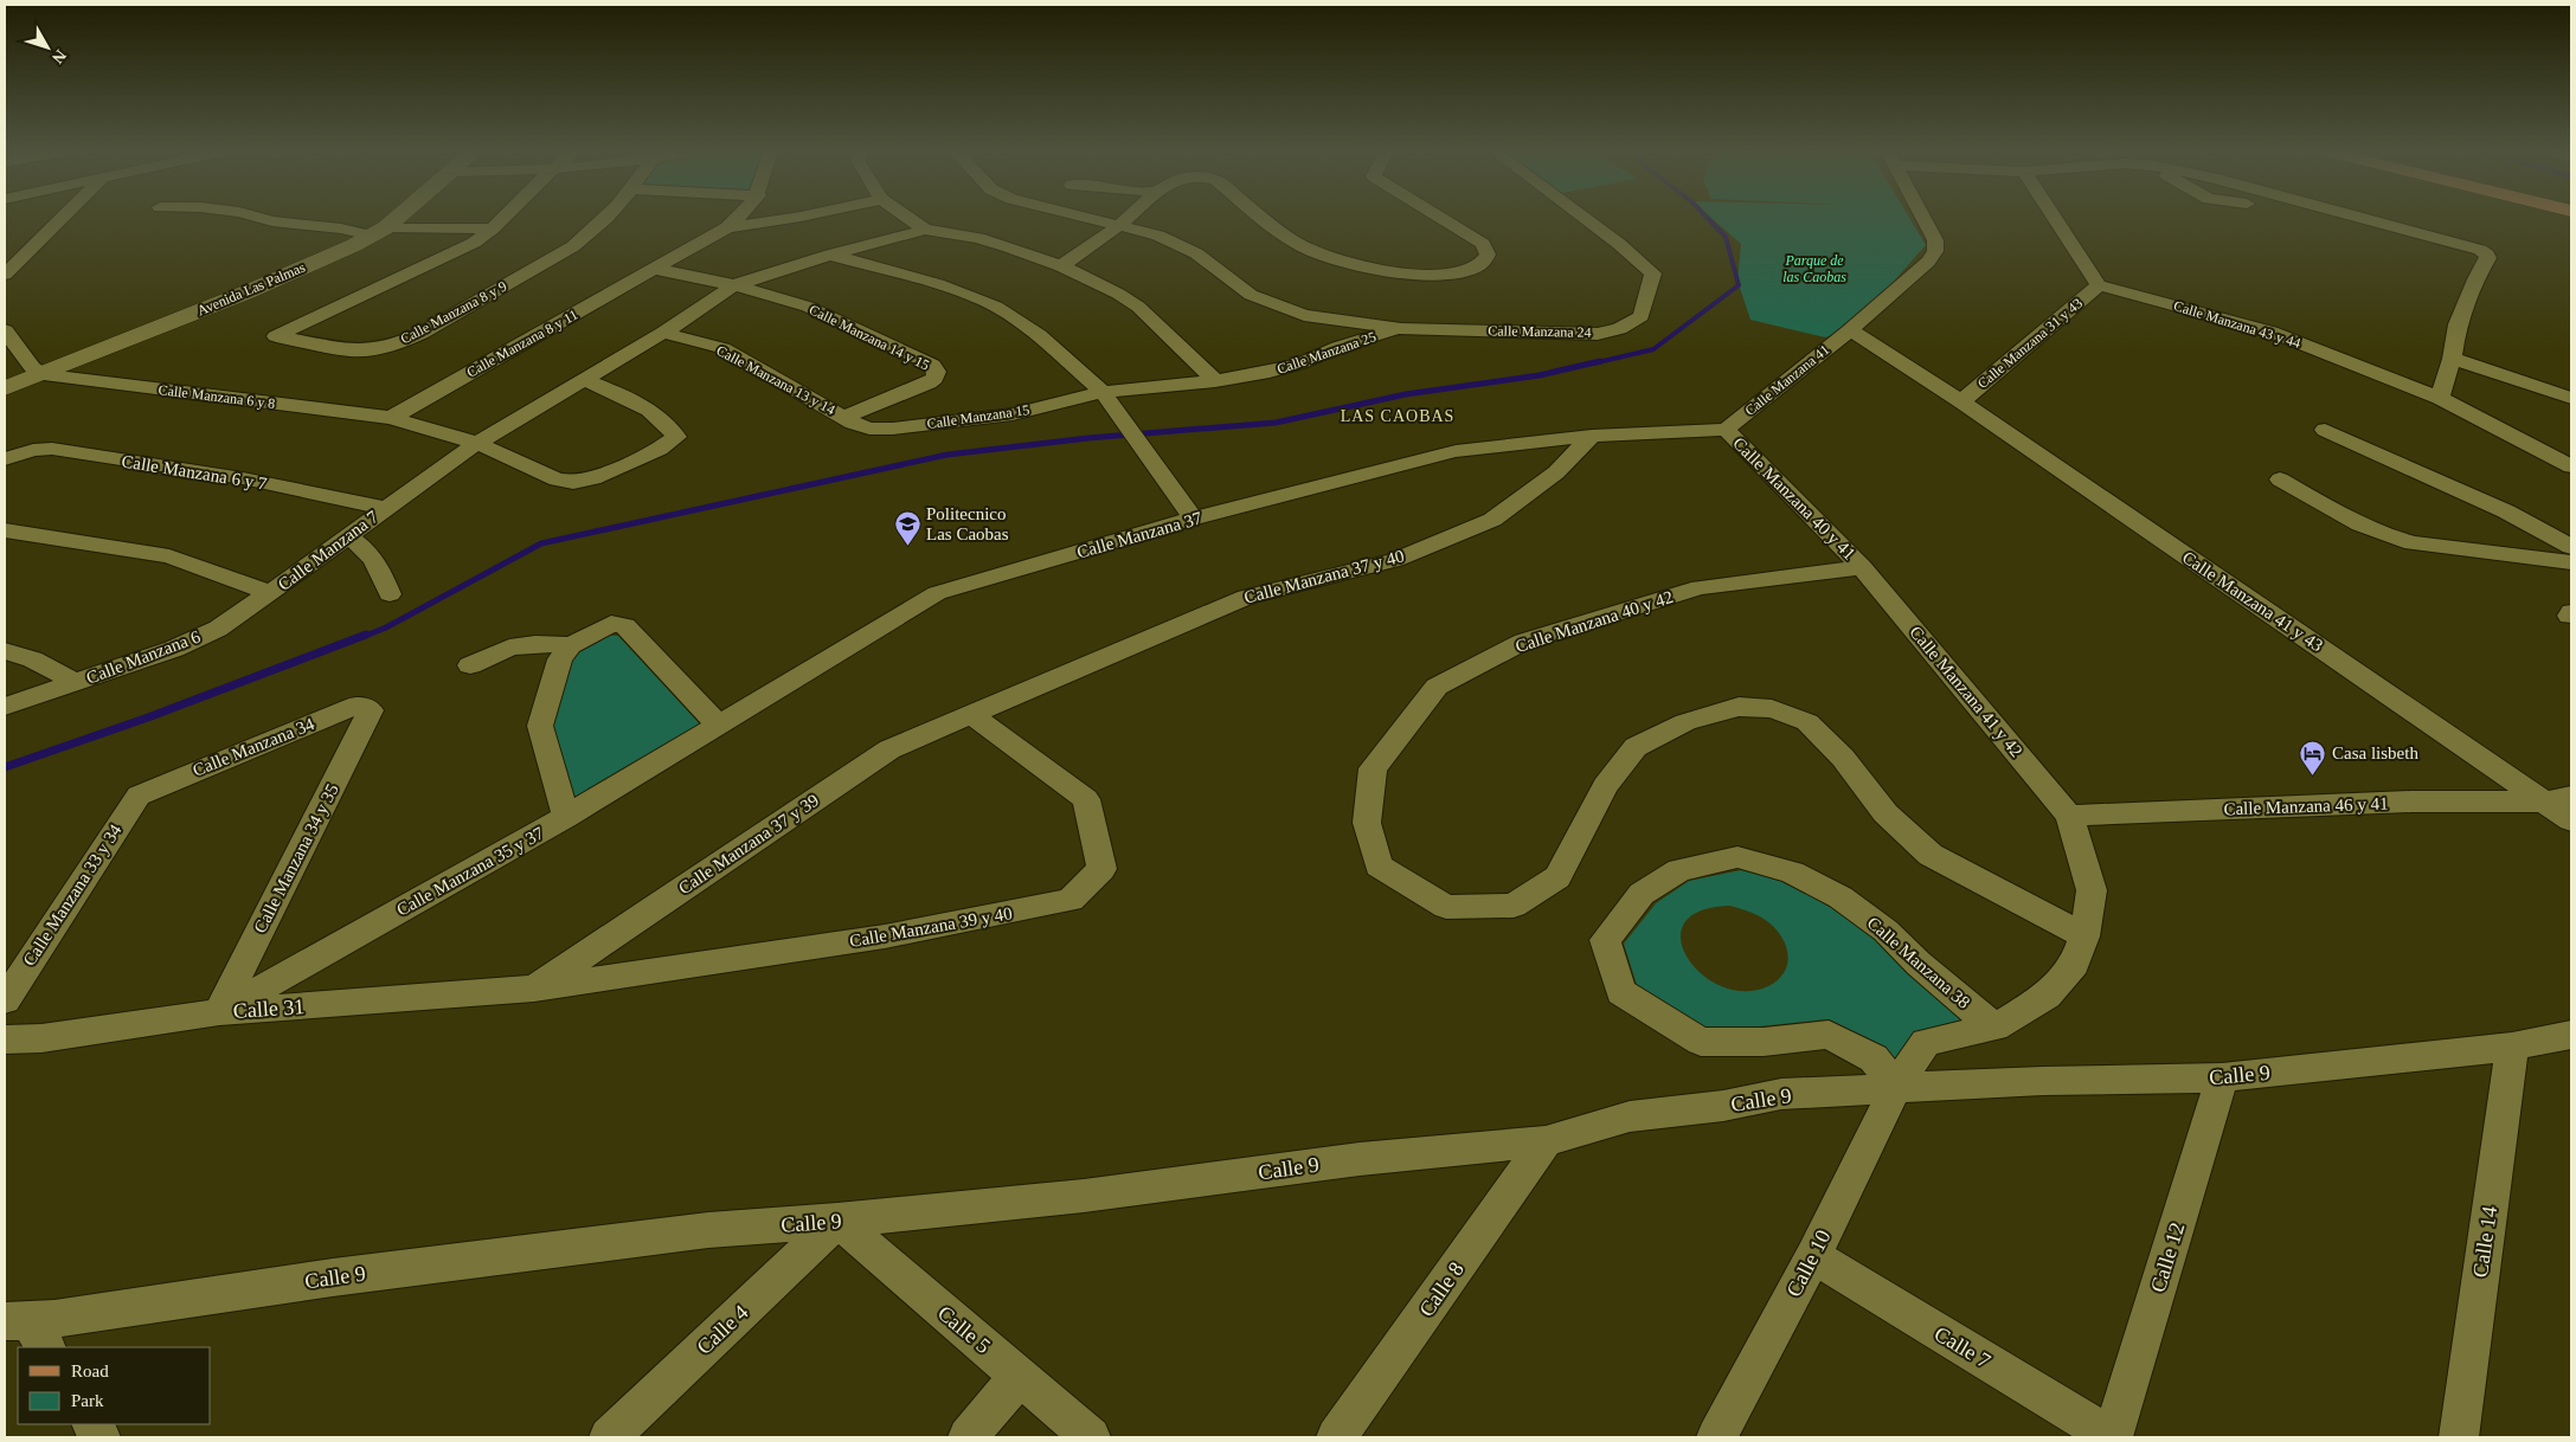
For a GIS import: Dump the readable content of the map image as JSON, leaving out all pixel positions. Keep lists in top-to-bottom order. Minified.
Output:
{"streets":{"street":["Avenida Las Palmas","Calle Manzana 8 y 9","Calle Manzana 43 y 44","Calle Manzana 24","Calle Manzana 14 y 15","Calle Manzana 8 y 11","Calle Manzana 31 y 43","Calle Manzana 25","Calle Manzana 13 y 14","Calle Manzana 41","Calle Manzana 6 y 8","Calle Manzana 15","Calle Manzana 6 y 7","Calle Manzana 40 y 41","Calle Manzana 37","Calle Manzana 7","Calle Manzana 37 y 40","Calle Manzana 41 y 43","Calle Manzana 40 y 42","Calle Manzana 6","Calle Manzana 41 y 42","Calle Manzana 34","Calle Manzana 46 y 41","Calle Manzana 37 y 39","Calle Manzana 34 y 35","Calle Manzana 35 y 37","Calle Manzana 33 y 34","Calle Manzana 39 y 40","Calle Manzana 38","Calle 31","Calle 9","Calle 14","Calle 12","Calle 10","Calle 8","Calle 4","Calle 5","Calle 7"]},"crossings":[["Avenida Las Palmas","Calle Manzana 6 y 8"],["Calle Manzana 43 y 44","Calle Manzana 31 y 43"],["Calle Manzana 24","Calle Manzana 25"],["Calle Manzana 14 y 15","Calle Manzana 13 y 14"],["Calle Manzana 14 y 15","Calle Manzana 15"],["Calle Manzana 8 y 11","Calle Manzana 6 y 8"],["Calle Manzana 31 y 43","Calle Manzana 41 y 43"],["Calle Manzana 25","Calle Manzana 15"],["Calle Manzana 13 y 14","Calle Manzana 15"],["Calle Manzana 41","Calle Manzana 40 y 41"],["Calle Manzana 41","Calle Manzana 37"],["Calle Manzana 41","Calle Manzana 41 y 43"],["Calle Manzana 6 y 7","Calle Manzana 7"],["Calle Manzana 40 y 41","Calle Manzana 37"],["Calle Manzana 40 y 41","Calle Manzana 40 y 42"],["Calle Manzana 40 y 41","Calle Manzana 41 y 42"],["Calle Manzana 37","Calle Manzana 37 y 40"],["Calle Manzana 37","Calle Manzana 35 y 37"],["Calle Manzana 7","Calle Manzana 6"],["Calle Manzana 37 y 40","Calle Manzana 37 y 39"],["Calle Manzana 37 y 40","Calle Manzana 39 y 40"],["Calle Manzana 41 y 43","Calle Manzana 46 y 41"],["Calle Manzana 40 y 42","Calle Manzana 41 y 42"],["Calle Manzana 40 y 42","Calle 10"],["Calle Manzana 41 y 42","Calle Manzana 46 y 41"],["Calle Manzana 41 y 42","Calle 10"],["Calle Manzana 34","Calle Manzana 34 y 35"],["Calle Manzana 34","Calle Manzana 33 y 34"],["Calle Manzana 46 y 41","Calle 10"],["Calle Manzana 37 y 39","Calle Manzana 39 y 40"],["Calle Manzana 37 y 39","Calle 31"],["Calle Manzana 34 y 35","Calle Manzana 35 y 37"],["Calle Manzana 34 y 35","Calle 31"],["Calle Manzana 35 y 37","Calle 31"],["Calle Manzana 39 y 40","Calle 31"],["Calle Manzana 38","Calle 9"],["Calle Manzana 38","Calle 10"],["Calle 9","Calle 14"],["Calle 9","Calle 12"],["Calle 9","Calle 10"],["Calle 9","Calle 8"],["Calle 9","Calle 4"],["Calle 9","Calle 5"],["Calle 12","Calle 7"],["Calle 10","Calle 7"],["Calle 4","Calle 5"]],"districts":["LAS CAOBAS"],"parks":["Parque de las Caobas"],"places":{"school or university":["Politecnico Las Caobas"],"hotel":["Casa lisbeth"]},"legend":["Road","Park"],"north":"bottom right"}
